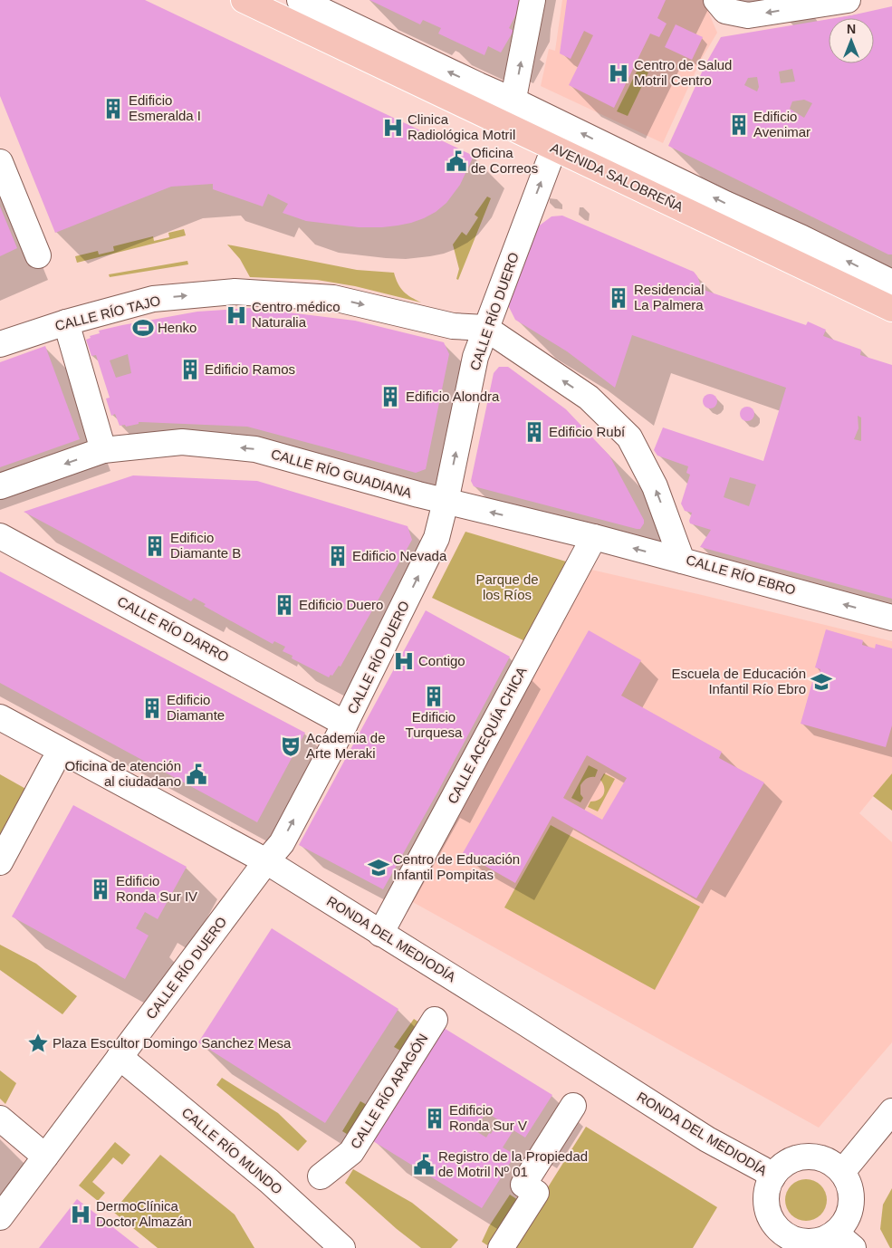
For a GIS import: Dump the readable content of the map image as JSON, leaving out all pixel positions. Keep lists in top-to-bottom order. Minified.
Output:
{"streets":{"main road":["AVENIDA SALOBREÑA"],"street":["CALLE RÍO DUERO","CALLE RÍO TAJO","CALLE RÍO GUADIANA","CALLE RÍO EBRO","CALLE RÍO DARRO","CALLE ACEQUÍA CHICA","RONDA DEL MEDIODÍA","CALLE RÍO ARAGÓN","CALLE RÍO MUNDO"]},"crossings":[["AVENIDA SALOBREÑA","CALLE RÍO DUERO"],["CALLE RÍO DUERO","CALLE RÍO TAJO"],["CALLE RÍO DUERO","CALLE RÍO GUADIANA"],["CALLE RÍO DUERO","CALLE RÍO EBRO"],["CALLE RÍO DUERO","CALLE RÍO DARRO"],["CALLE RÍO DUERO","RONDA DEL MEDIODÍA"],["CALLE RÍO DUERO","CALLE RÍO MUNDO"],["CALLE RÍO TAJO","CALLE RÍO EBRO"],["CALLE RÍO GUADIANA","CALLE RÍO EBRO"],["CALLE RÍO GUADIANA","CALLE ACEQUÍA CHICA"],["CALLE ACEQUÍA CHICA","RONDA DEL MEDIODÍA"]],"one_way":["CALLE RÍO DUERO","CALLE RÍO TAJO","CALLE RÍO GUADIANA","CALLE RÍO EBRO"],"parks":["Parque de los Ríos"],"places":{"hospital":["Centro de Salud Motril Centro","Clinica Radiológica Motril","Centro médico Naturalia","Contigo","DermoClínica Doctor Almazán"],"building":["Edificio Esmeralda I","Edificio Avenimar","Residencial La Palmera","Edificio Ramos","Edificio Alondra","Edificio Rubí","Edificio Diamante B","Edificio Nevada","Edificio Duero","Edificio Turquesa","Edificio Diamante","Edificio Ronda Sur IV","Edificio Ronda Sur V"],"public building":["Oficina de Correos","Oficina de atención al ciudadano","Registro de la Propiedad de Motril Nº 01"],"sports":["Henko"],"school or university":["Escuela de Educación Infantil Río Ebro","Centro de Educación Infantil Pompitas"],"theatre":["Academia de Arte Meraki"],"place":["Plaza Escultor Domingo Sanchez Mesa"]},"north":"top"}
